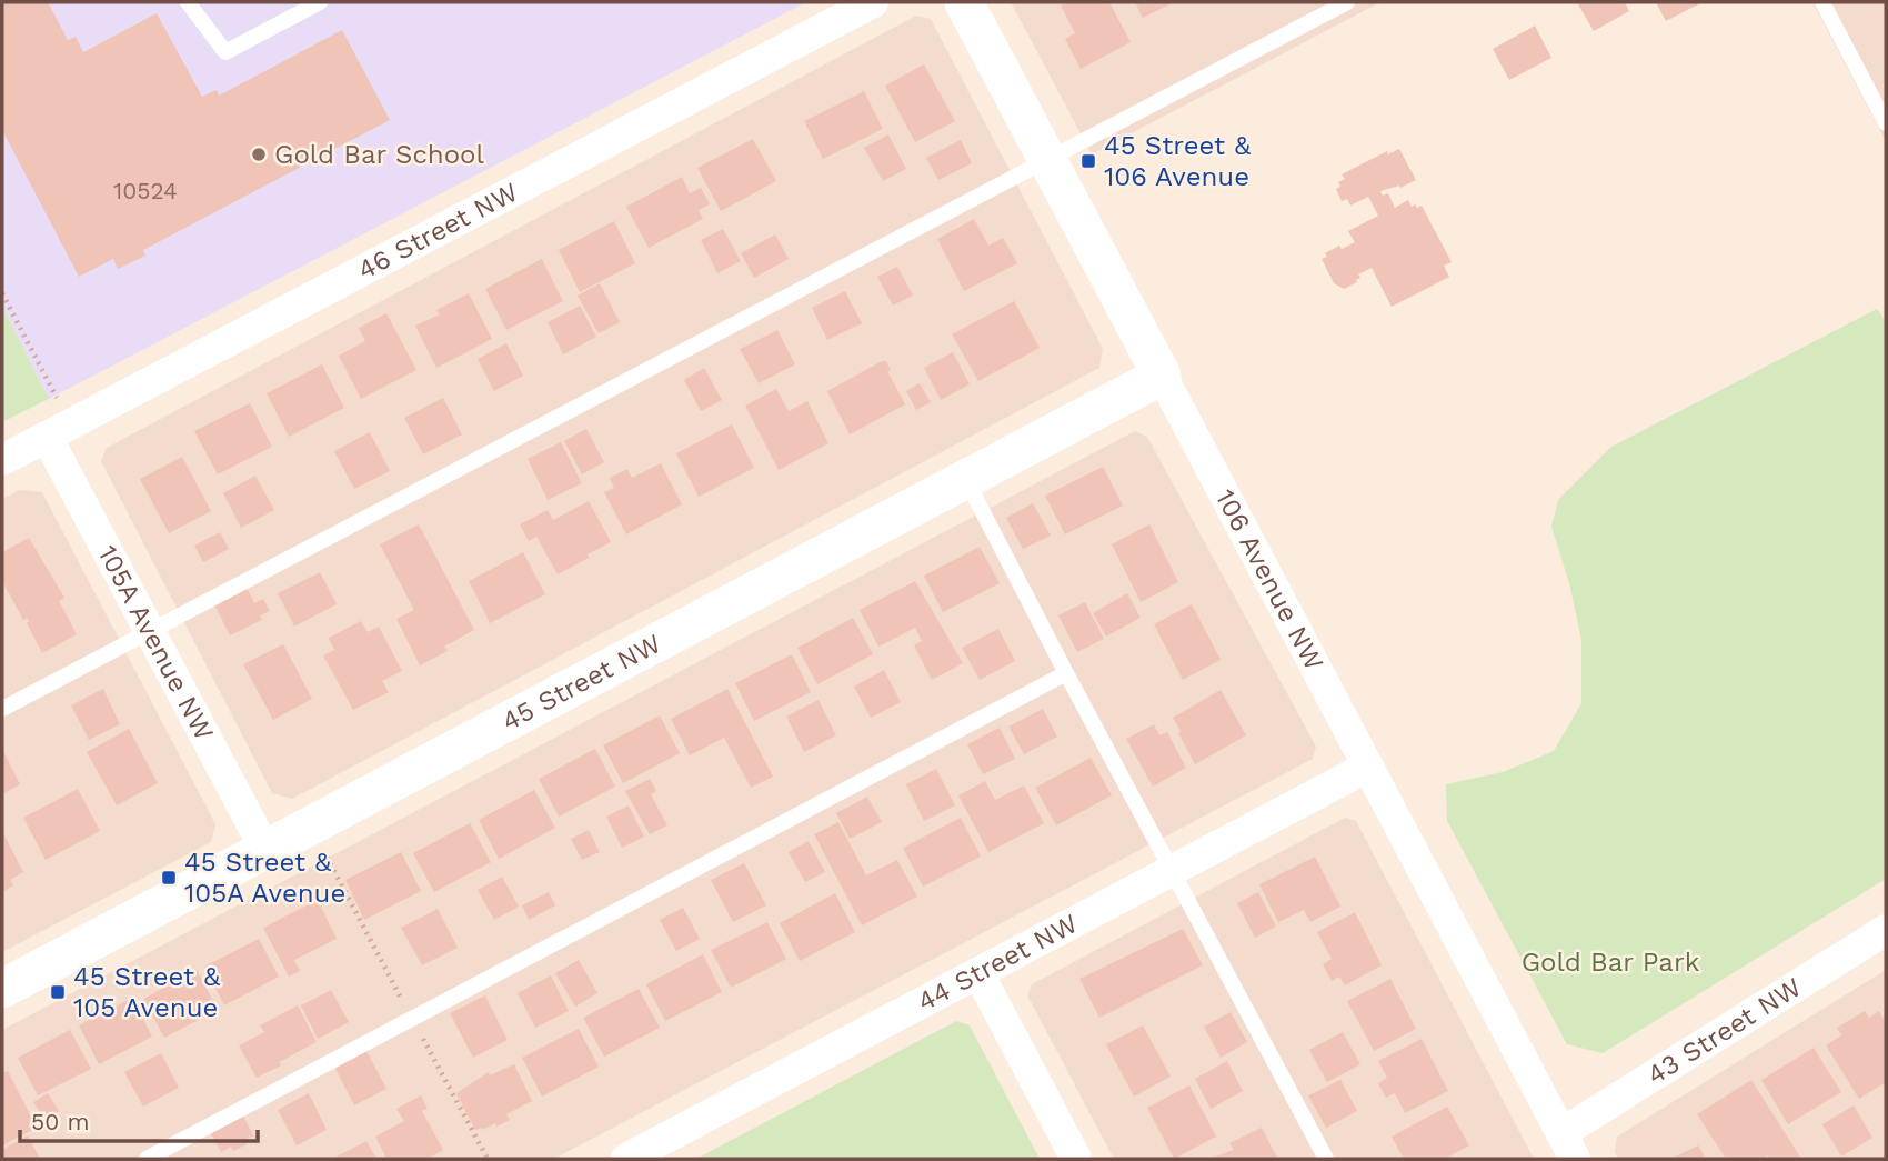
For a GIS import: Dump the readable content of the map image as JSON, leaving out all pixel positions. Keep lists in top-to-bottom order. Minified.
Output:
{"streets":{"street":["46 Street NW","106 Avenue NW","105A Avenue NW","45 Street NW","44 Street NW","43 Street NW"]},"crossings":[["46 Street NW","105A Avenue NW"],["106 Avenue NW","45 Street NW"],["106 Avenue NW","44 Street NW"],["106 Avenue NW","43 Street NW"],["105A Avenue NW","45 Street NW"]],"parks":["Gold Bar Park"],"places":{"other":["Gold Bar School"],"transit":["45 Street & 106 Avenue","45 Street & 105A Avenue","45 Street & 105 Avenue"]},"house_numbers":["10524"],"scale_bar":"50 m"}
